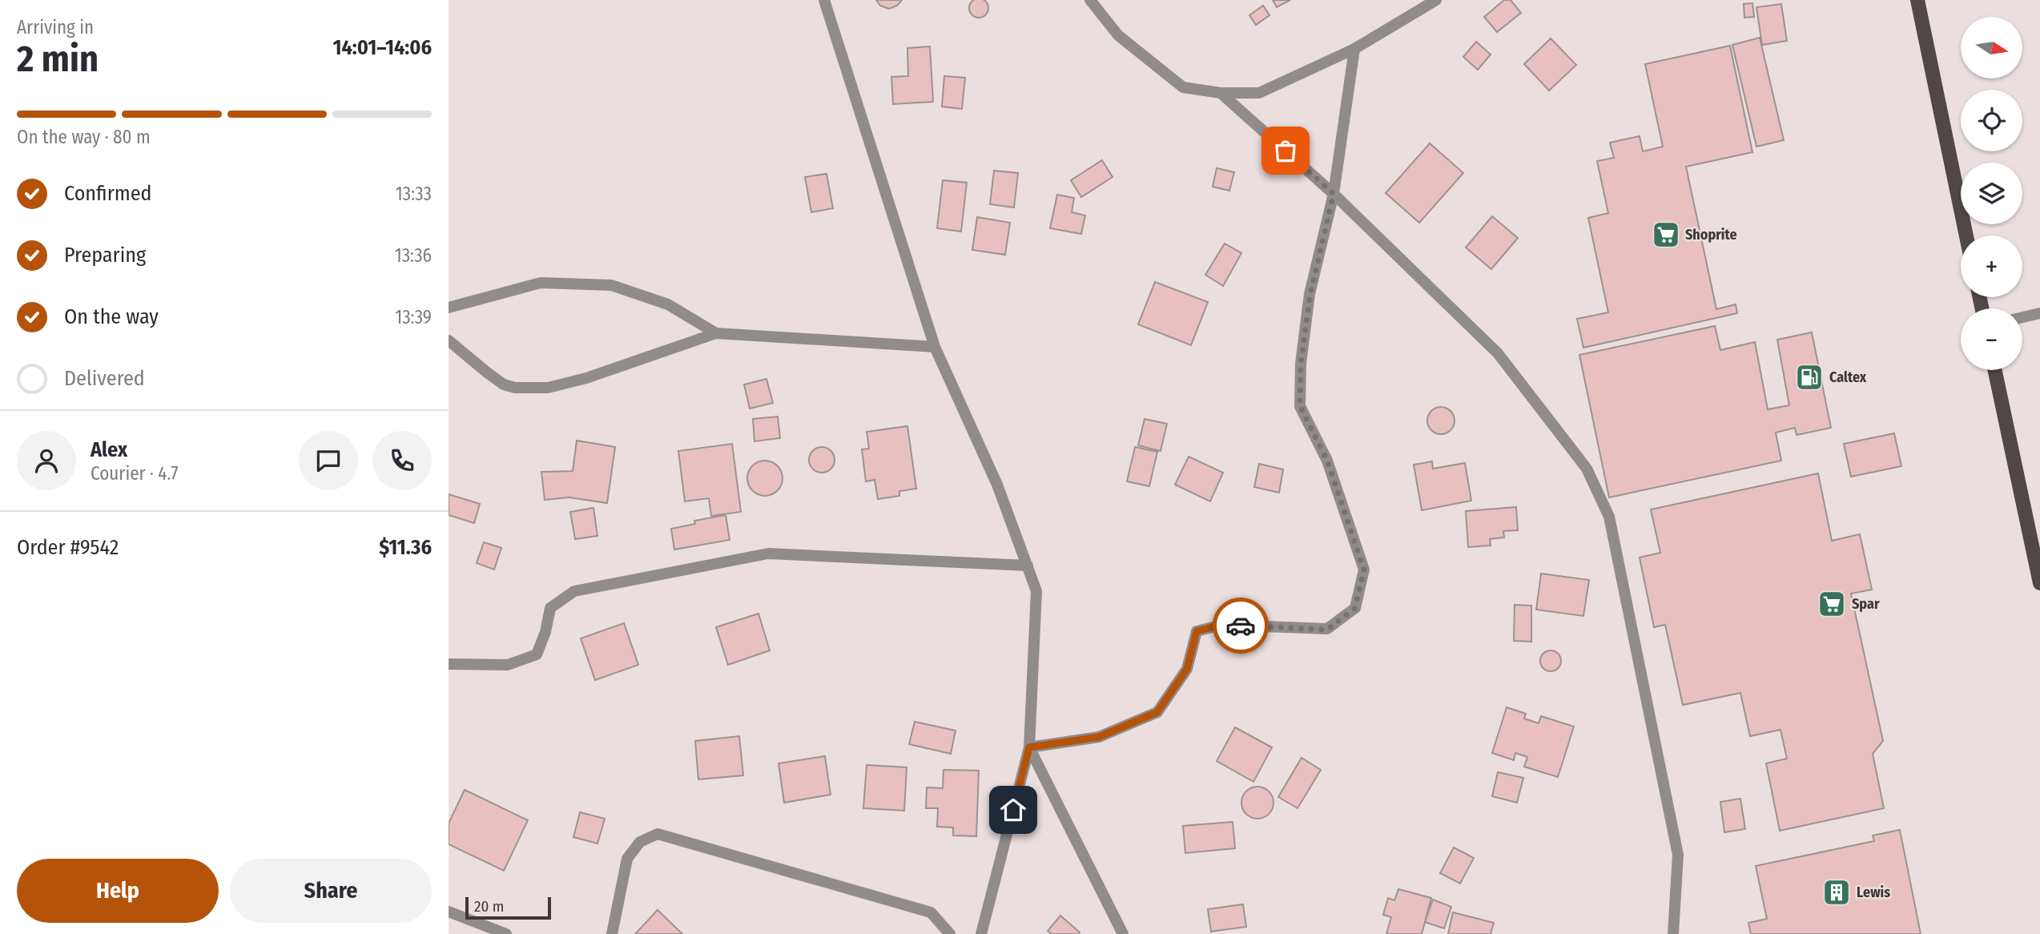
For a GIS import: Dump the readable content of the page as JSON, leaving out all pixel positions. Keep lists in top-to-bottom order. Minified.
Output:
{"places":{"supermarket":["Shoprite","Spar"],"fuel station":["Caltex"],"building":["Lewis"]},"scale_bar":"20 m","north":"right","page":{"heading":["2 min","Arriving in","14:01–14:06"],"panel":["Alex","Courier · 4.7","Order #9542","$11.36"],"map_buttons":["+","−"],"bar":"On the way · 80 m","list":[["Confirmed","13:33"],["Preparing","13:36"],["On the way","13:39"],"Delivered"],"buttons":["Help","Share"],"scale":"20 m"}}
